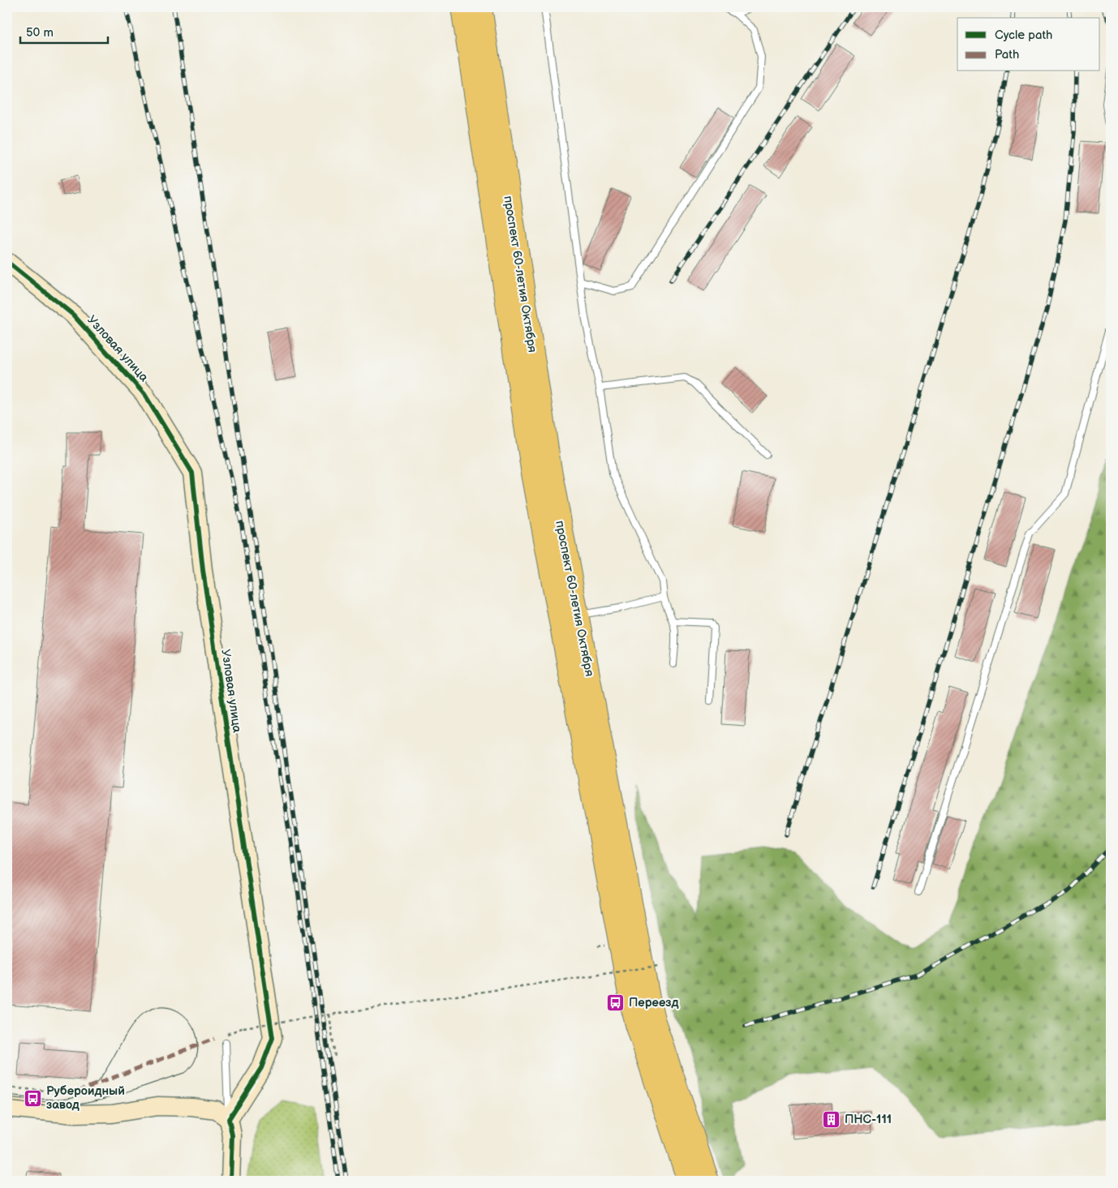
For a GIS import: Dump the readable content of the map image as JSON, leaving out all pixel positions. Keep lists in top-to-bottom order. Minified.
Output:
{"streets":{"highway":["проспект 60-летия Октября"],"street":["Узловая улица"]},"places":{"bus stop":["Переезд","Рубероидный завод"],"building":["ПНС-111"]},"legend":["Cycle path","Path"],"scale_bar":"50 m"}
